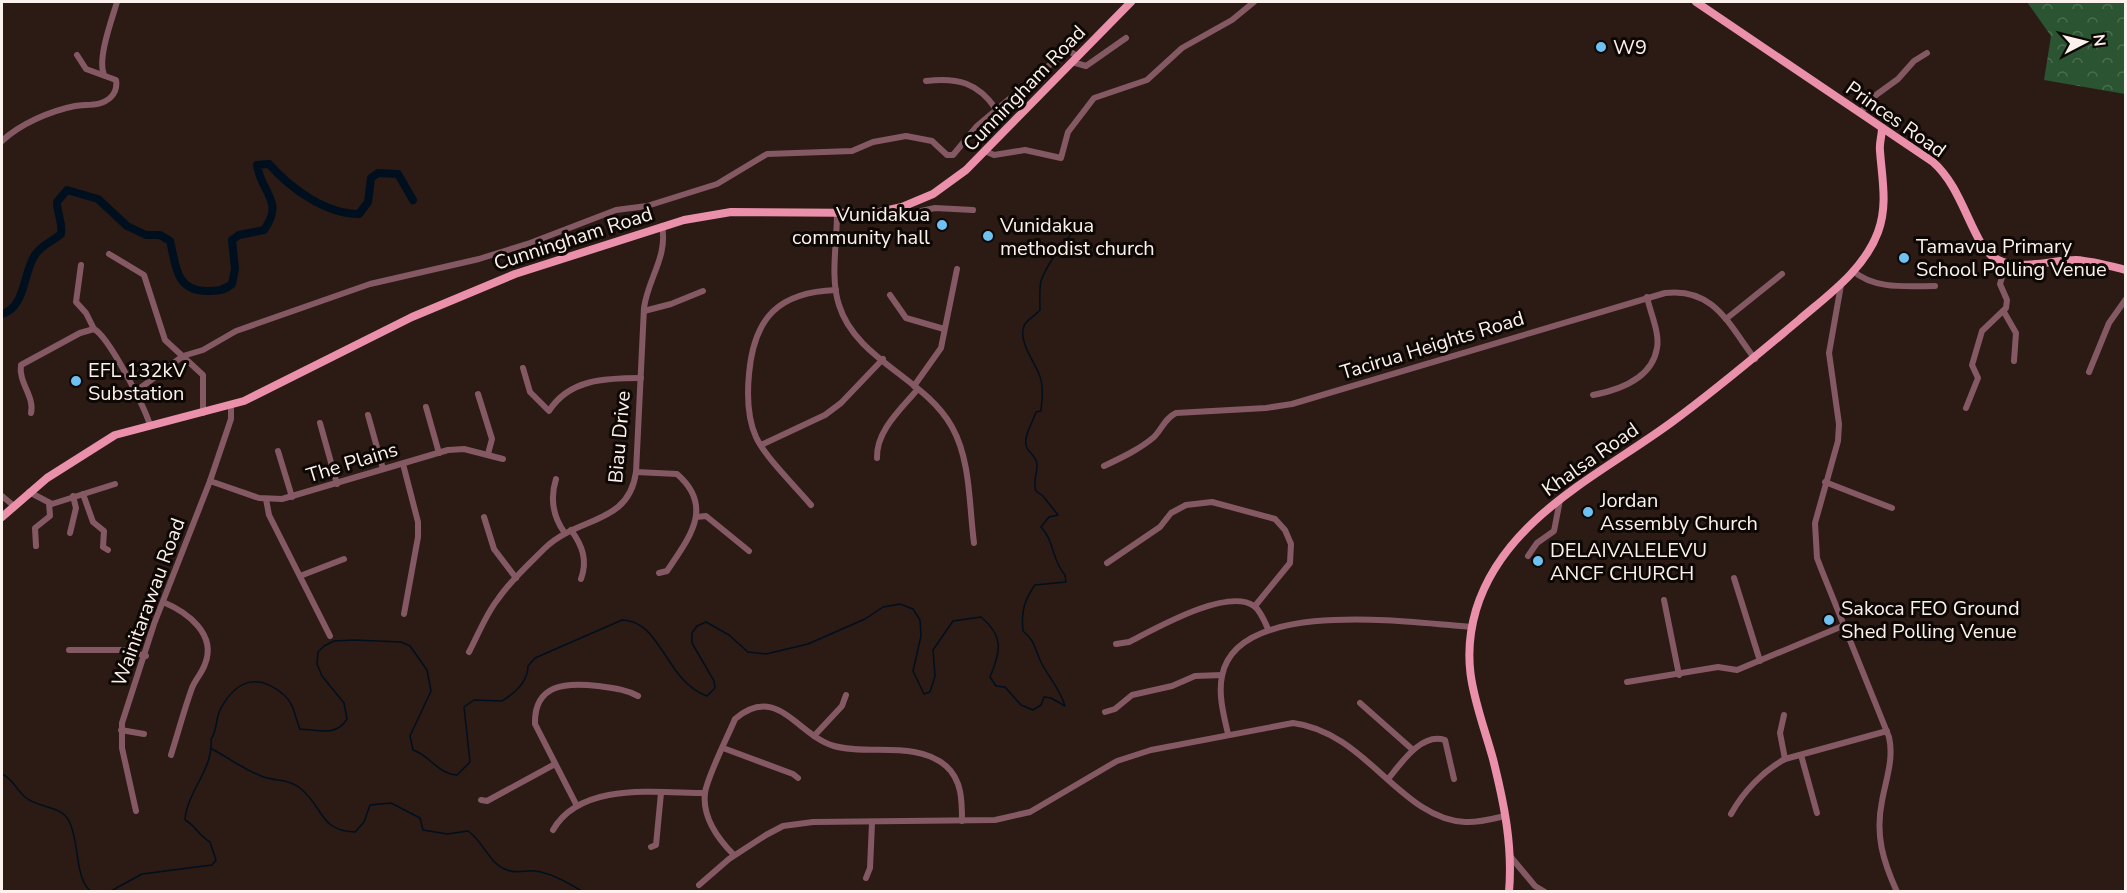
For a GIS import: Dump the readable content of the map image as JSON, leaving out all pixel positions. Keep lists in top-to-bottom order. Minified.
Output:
{"streets":{"main road":["Cunningham Road","Princes Road","Khalsa Road"],"street":["Tacirua Heights Road","Biau Drive","The Plains","Wainitarawau Road"]},"crossings":[["Cunningham Road","Biau Drive"],["Cunningham Road","Wainitarawau Road"],["Princes Road","Khalsa Road"],["Tacirua Heights Road","Khalsa Road"],["The Plains","Wainitarawau Road"]],"places":["W9","Vunidakua community hall","Vunidakua methodist church","Tamavua Primary School Polling Venue","EFL 132kV Substation","Jordan Assembly Church","DELAIVALELEVU ANCF CHURCH","Sakoca FEO Ground Shed Polling Venue"],"north":"right"}
